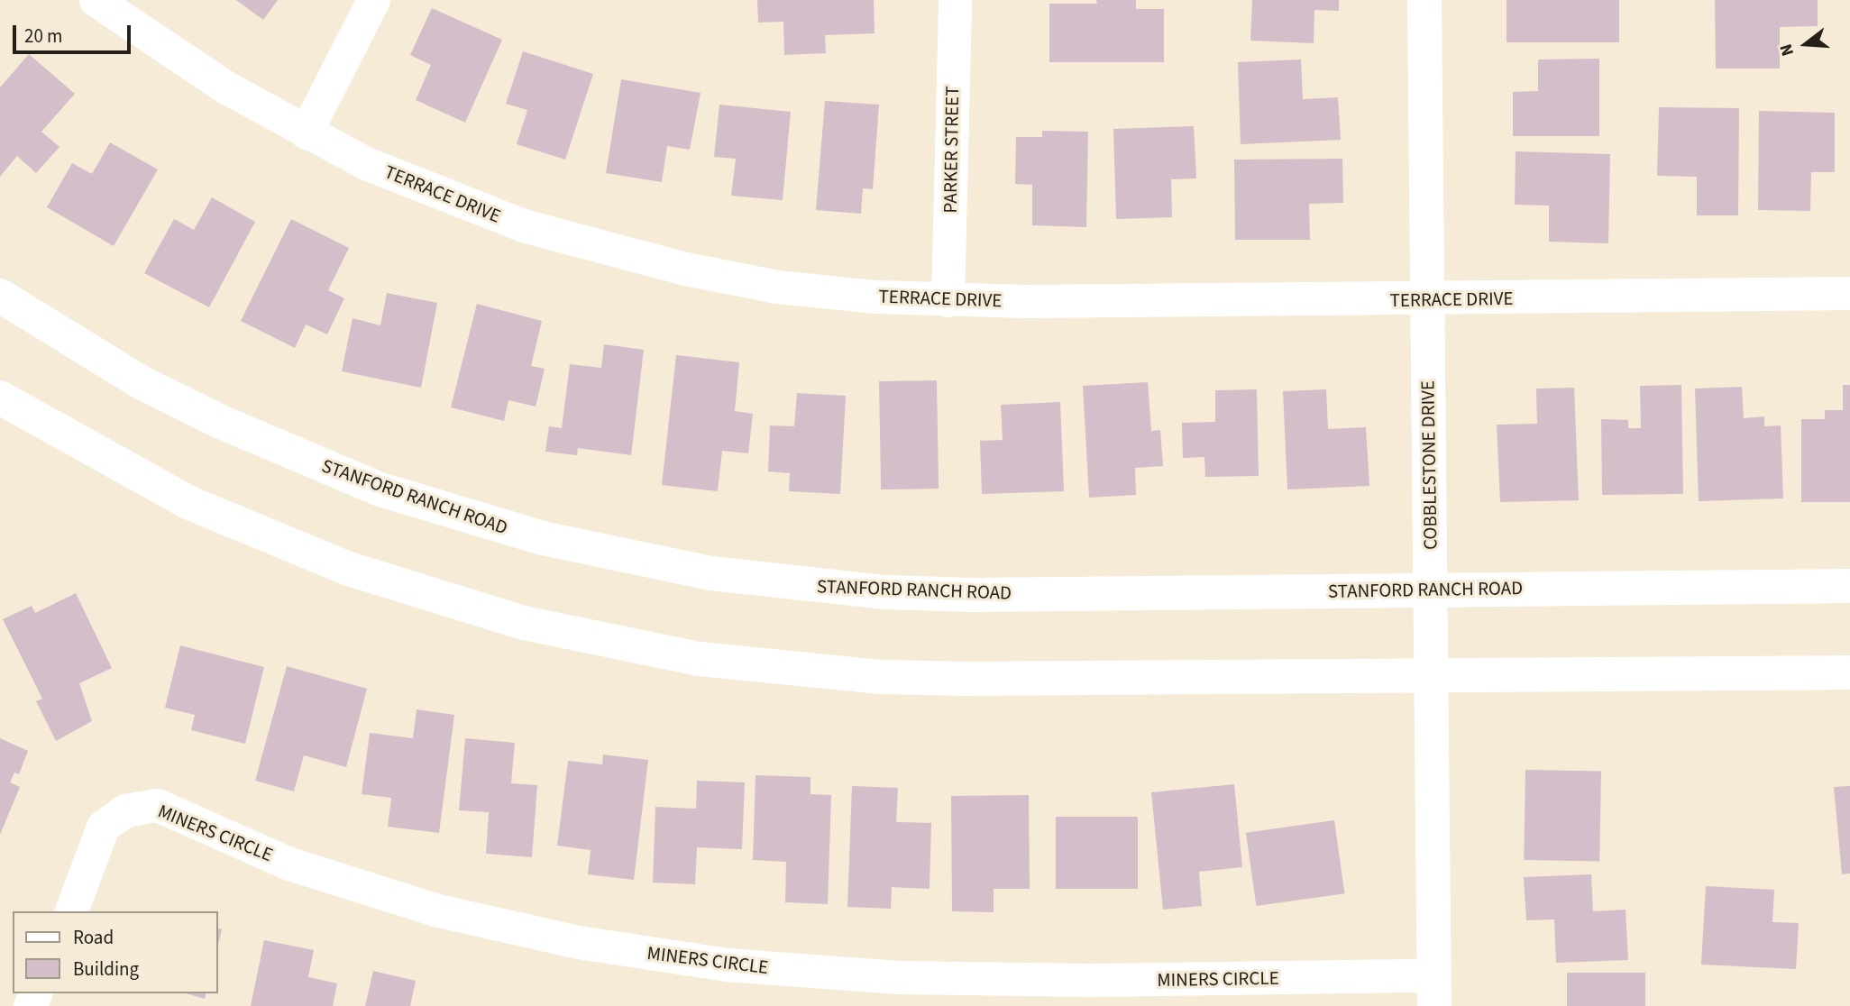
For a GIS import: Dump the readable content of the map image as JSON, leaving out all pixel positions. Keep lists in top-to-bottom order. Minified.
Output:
{"streets":{"main road":["COBBLESTONE DRIVE","STANFORD RANCH ROAD"],"street":["PARKER STREET","TERRACE DRIVE","MINERS CIRCLE"]},"crossings":[["PARKER STREET","TERRACE DRIVE"],["TERRACE DRIVE","COBBLESTONE DRIVE"],["COBBLESTONE DRIVE","STANFORD RANCH ROAD"],["COBBLESTONE DRIVE","MINERS CIRCLE"]],"legend":["Road","Building"],"scale_bar":"20 m","north":"left"}
